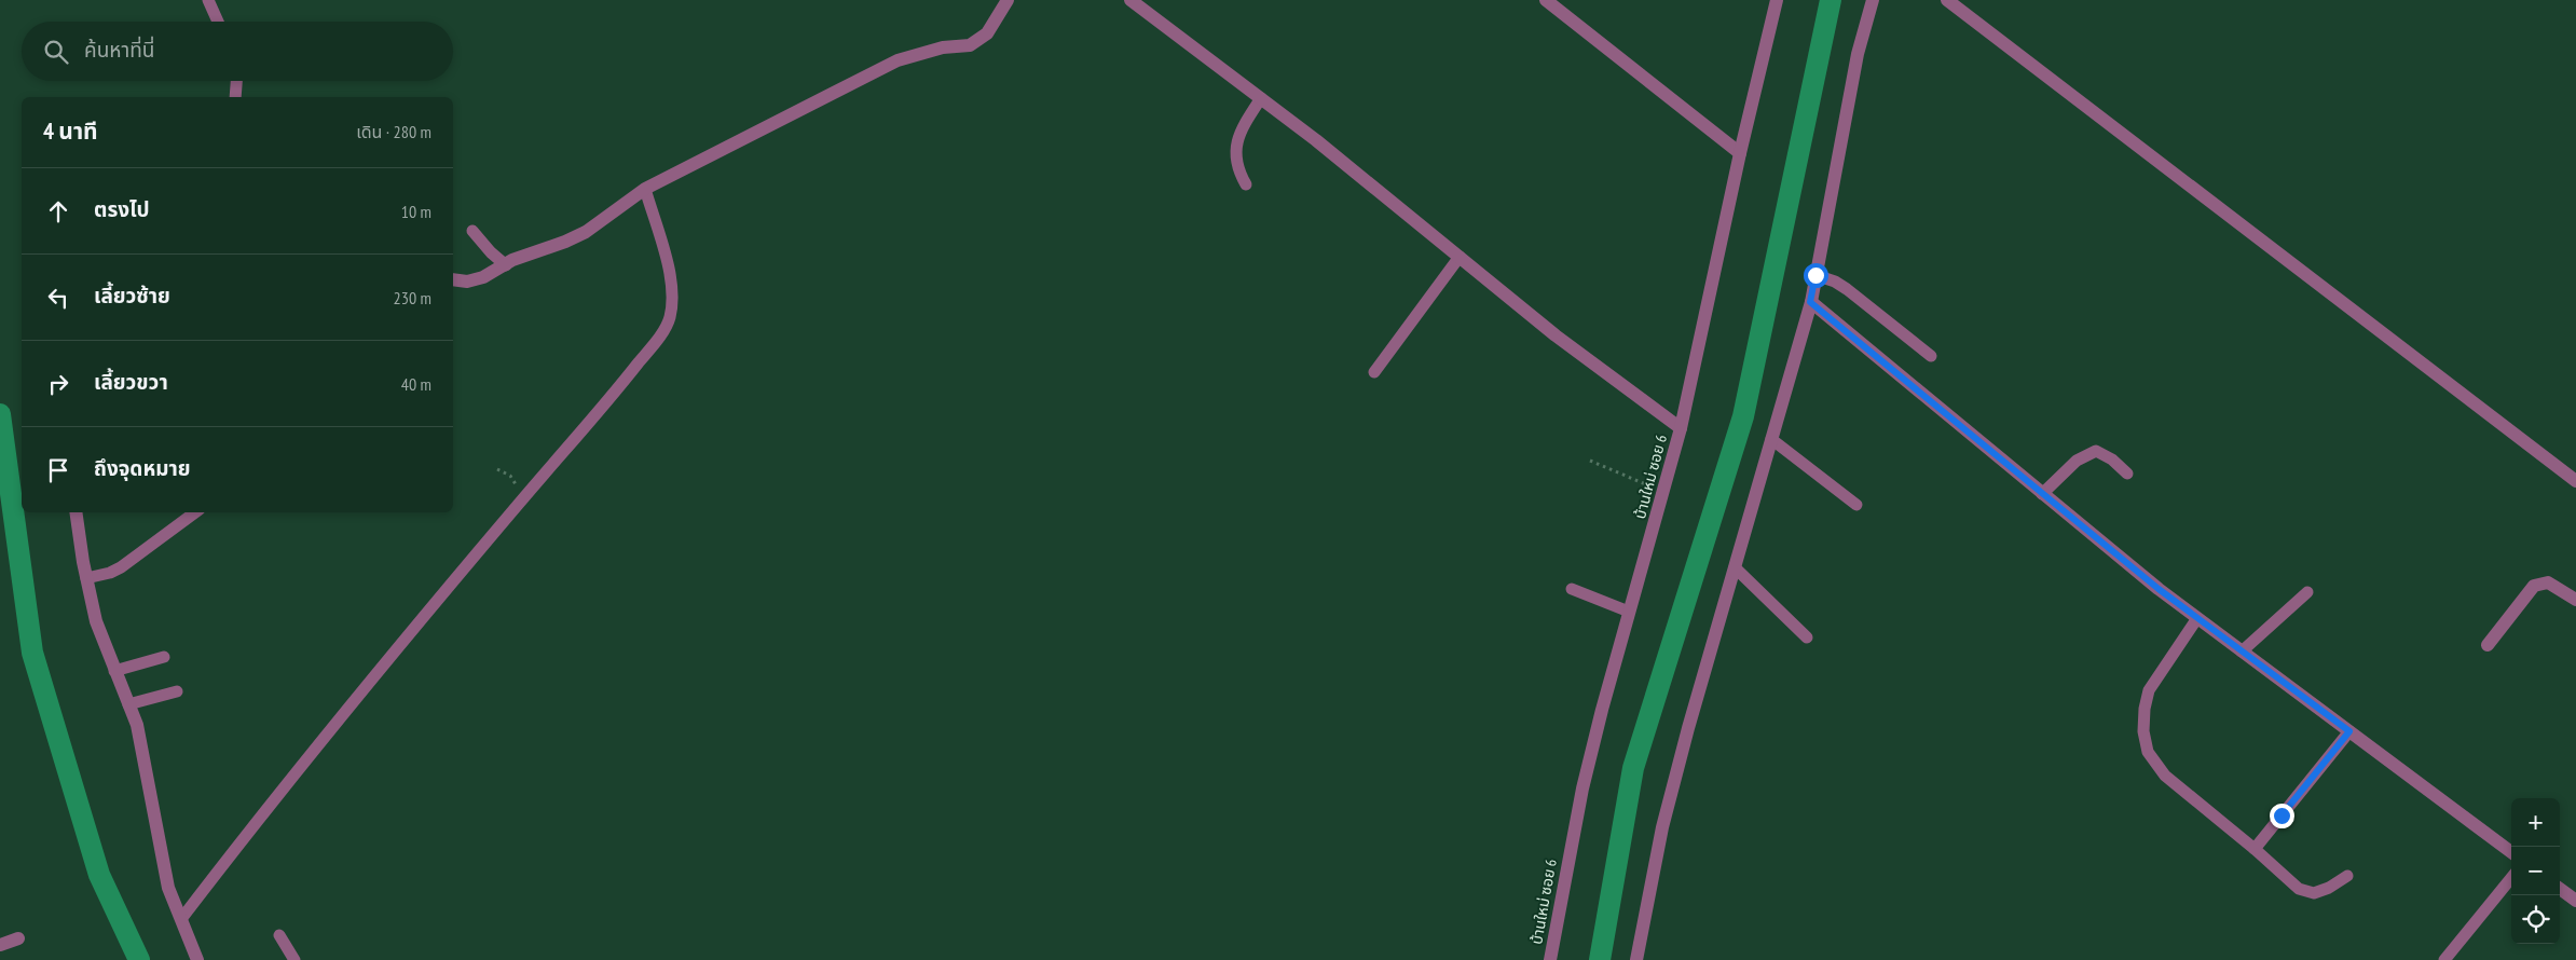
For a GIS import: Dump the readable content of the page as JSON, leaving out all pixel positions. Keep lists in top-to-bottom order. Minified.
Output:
{"streets":{"street":["บ้านใหม่ ซอย 6"]},"page":{"search":"ค้นหาที่นี่","heading":["4 นาที","เดิน · 280 m"],"list":[["ตรงไป","10 m"],["เลี้ยวซ้าย","230 m"],["เลี้ยวขวา","40 m"],"ถึงจุดหมาย"],"map_buttons":["+","−"]}}
